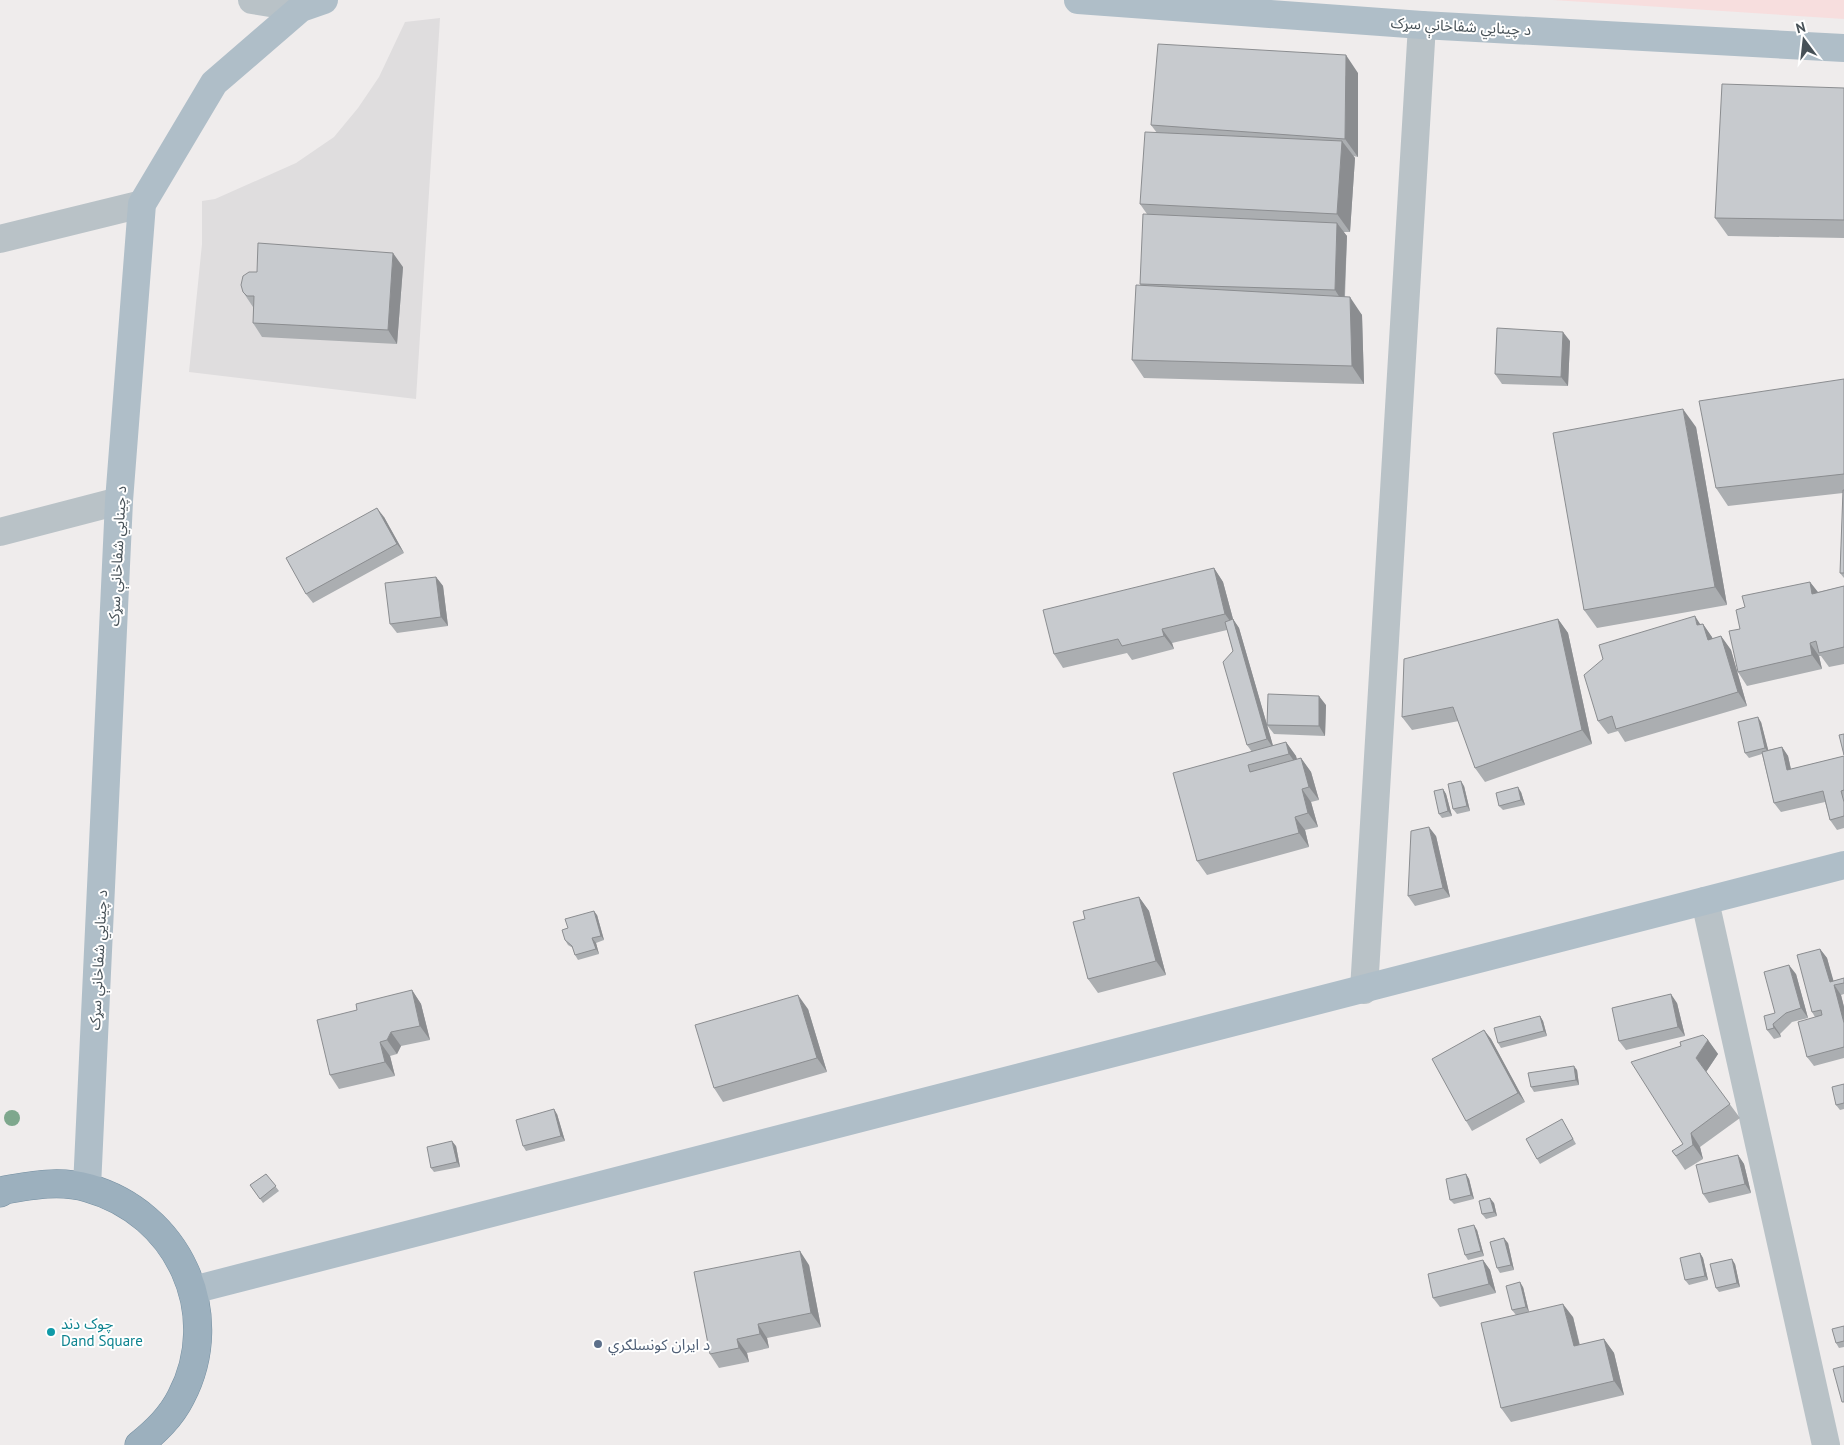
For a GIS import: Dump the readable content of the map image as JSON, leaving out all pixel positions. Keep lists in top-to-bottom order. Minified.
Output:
{"streets":{"main road":["د چينايي شفاخانې سړک"]},"places":["چوک دند Dand Square","د ايران کونسلګري"],"north":"top"}
